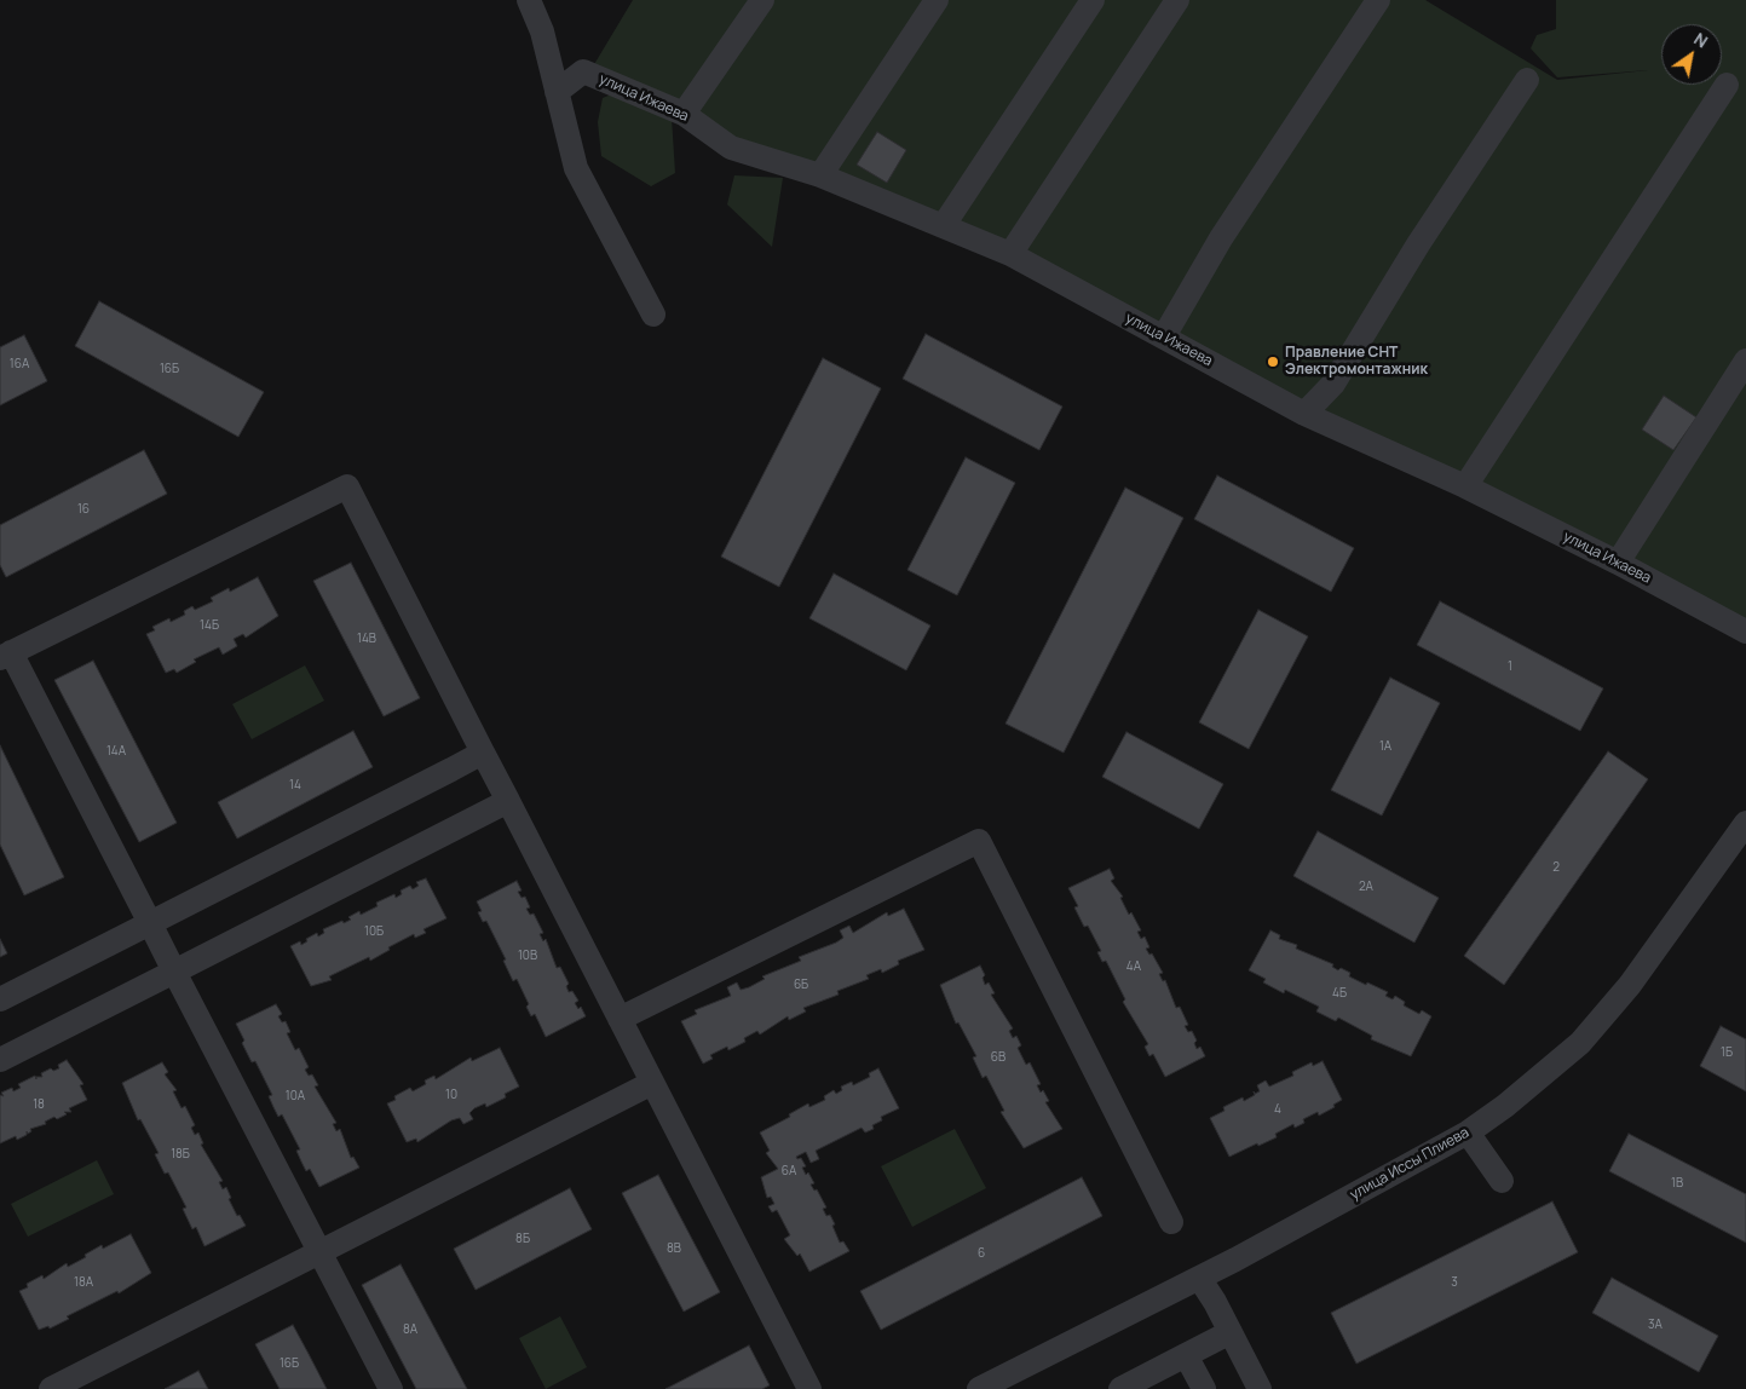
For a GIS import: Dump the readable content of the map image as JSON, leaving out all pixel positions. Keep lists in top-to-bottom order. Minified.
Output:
{"streets":{"street":["улица Ижаева","улица Иссы Плиева"]},"places":["Правление СНТ Электромонтажник"],"house_numbers":["16А","16Б","16","14Б","14В","1","1А","14А","14","2","2А","10Б","10В","4А","6Б","4Б","1Б","6В","10","10А","18","4","18Б","6А","1В","8Б","8В","6","18А","3","3А","8А","16Б"],"north":"top right"}
